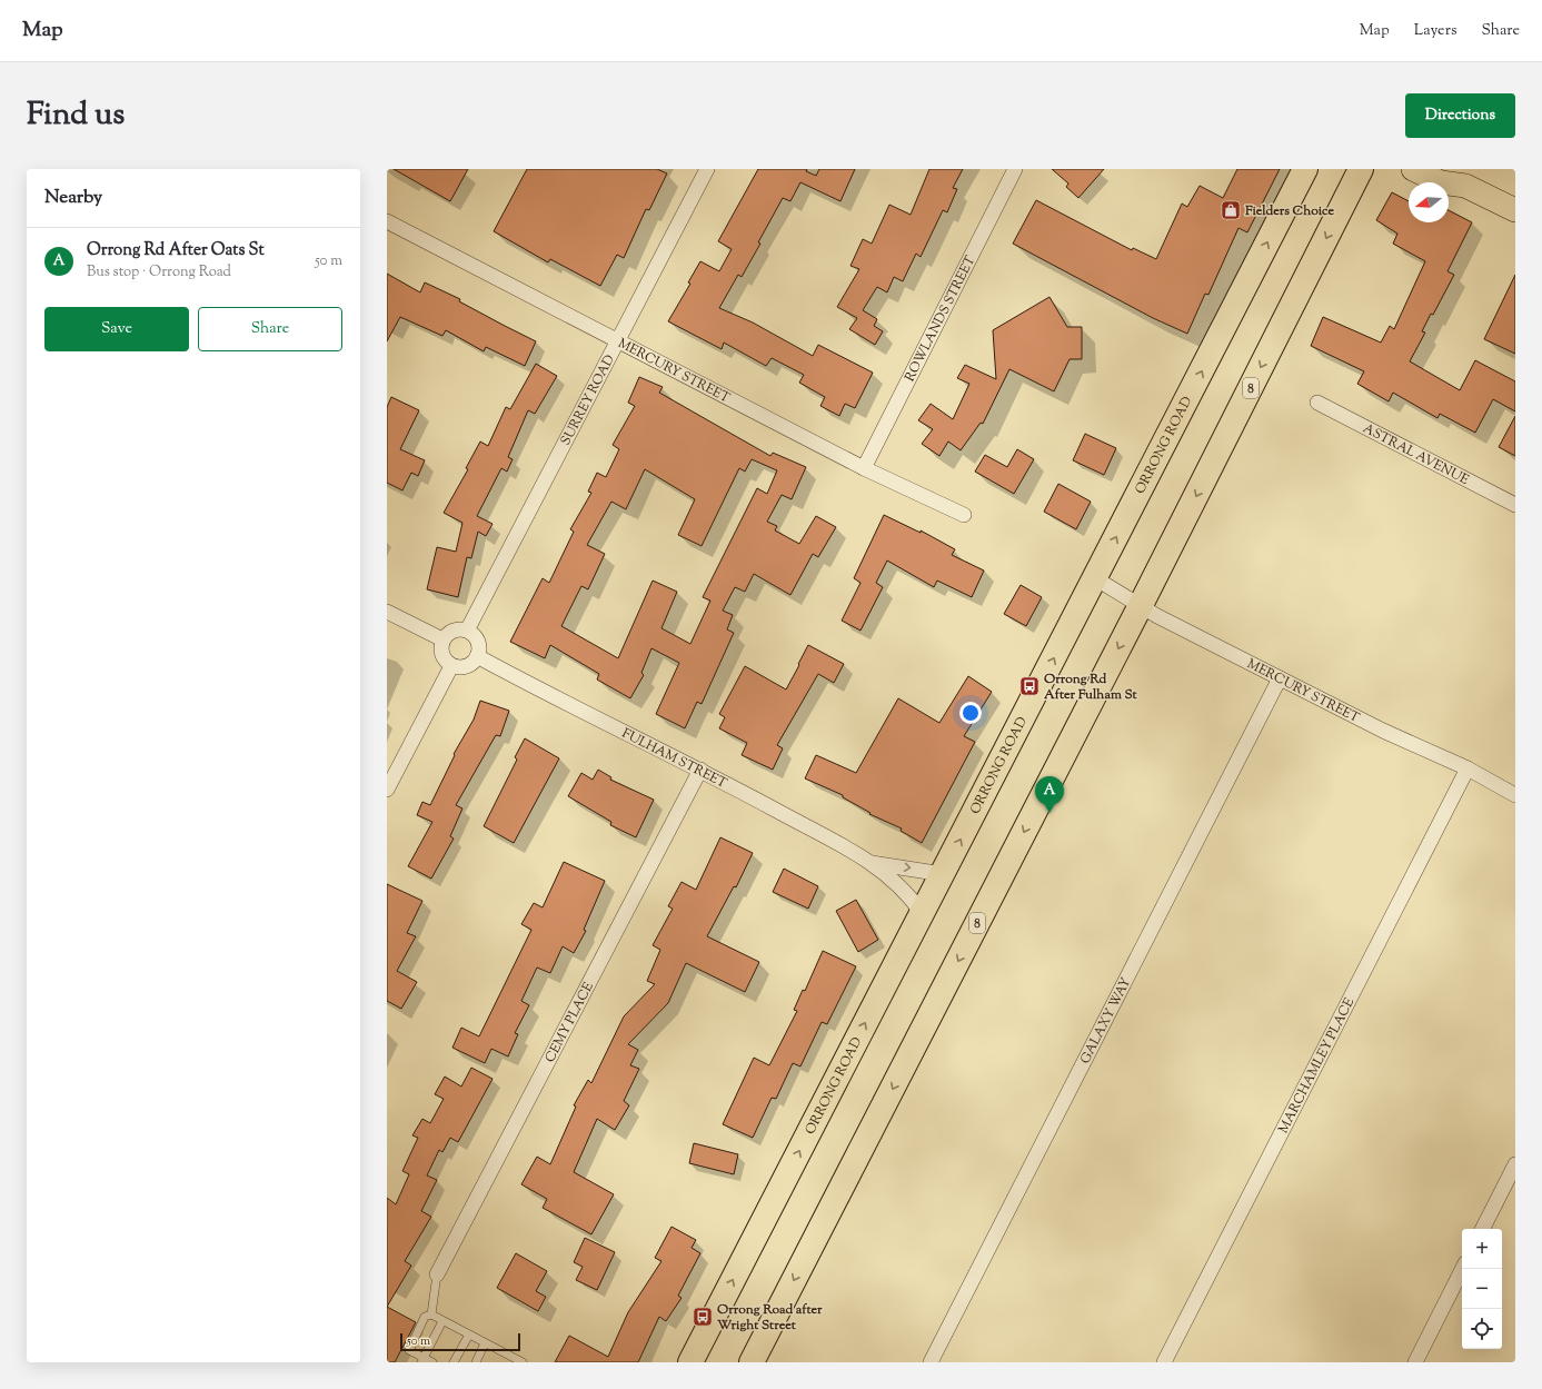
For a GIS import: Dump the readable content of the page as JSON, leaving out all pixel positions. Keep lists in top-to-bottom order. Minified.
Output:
{"streets":{"highway":["8","ORRONG ROAD"],"street":["ROWLANDS STREET","MERCURY STREET","SURREY ROAD","ASTRAL AVENUE","FULHAM STREET","GALAXY WAY","CEMY PLACE","MARCHAMLEY PLACE"]},"crossings":[["ROWLANDS STREET","MERCURY STREET"],["MERCURY STREET","8"],["MERCURY STREET","SURREY ROAD"],["MERCURY STREET","ORRONG ROAD"],["MERCURY STREET","GALAXY WAY"],["MERCURY STREET","MARCHAMLEY PLACE"],["SURREY ROAD","FULHAM STREET"],["ORRONG ROAD","FULHAM STREET"],["FULHAM STREET","CEMY PLACE"]],"places":{"shop":["Fielders Choice"],"bus stop":["Orrong Rd After Fulham St","Orrong Road after Wright Street"]},"scale_bar":"50 m","north":"left","page":{"header":"Map","nav":["Map","Layers","Share"],"title":"Find us","buttons":["Directions",["Save","Share"]],"heading":"Nearby","list":[{"mark":"A","name":"Orrong Rd After Oats St","note":"Bus stop · Orrong Road","value":"50 m"}],"pins":"A","map_buttons":["+","−"],"scale":"50 m"}}
